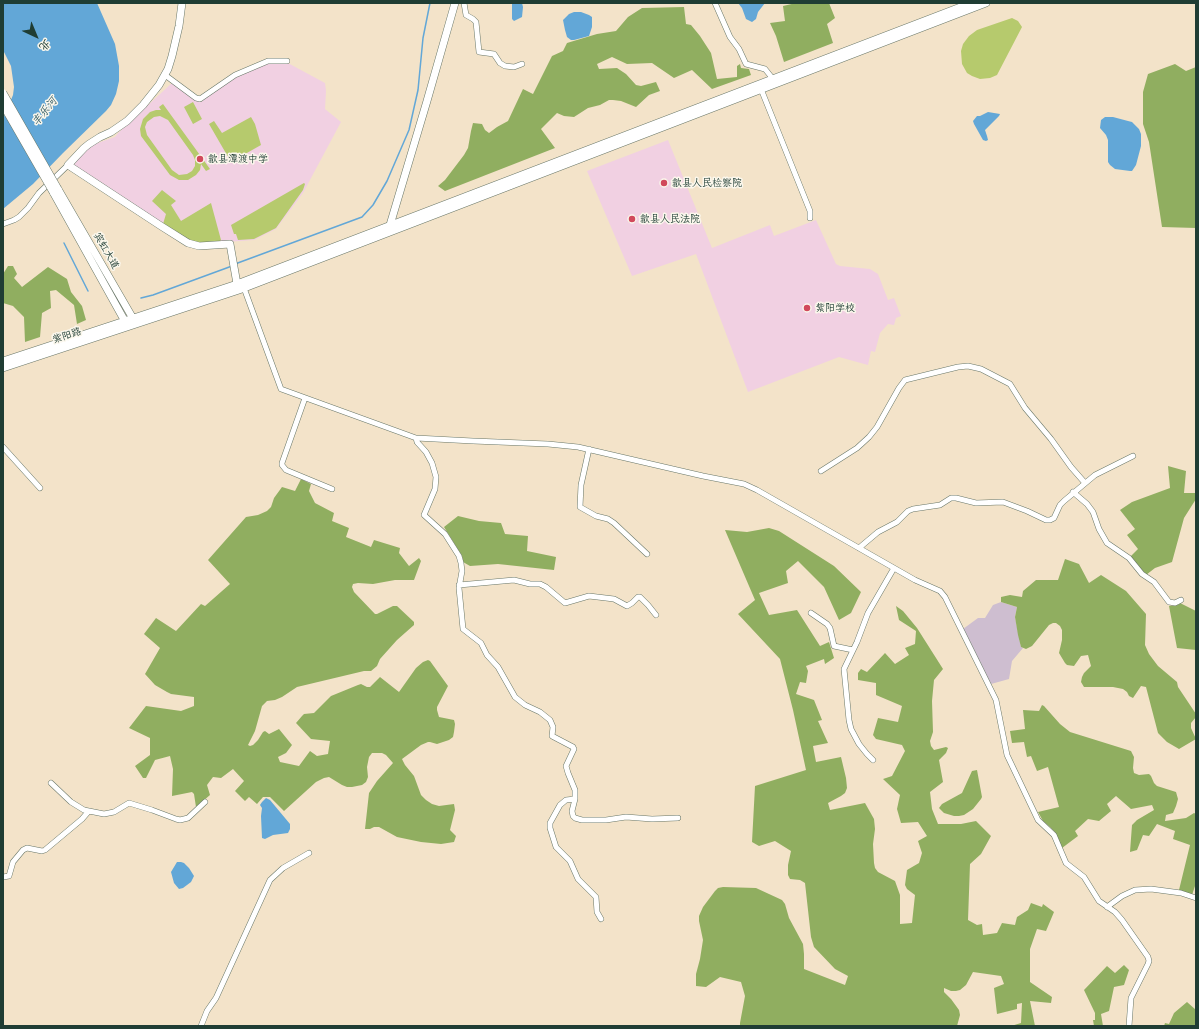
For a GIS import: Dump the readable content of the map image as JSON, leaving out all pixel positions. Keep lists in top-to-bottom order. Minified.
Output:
{"streets":{"main road":["宾虹大道","紫阳路"]},"crossings":[["宾虹大道","紫阳路"]],"water":["丰乐河"],"places":["歙县潭渡中学","歙县人民检察院","歙县人民法院","紫阳学校"],"north":"bottom right"}
